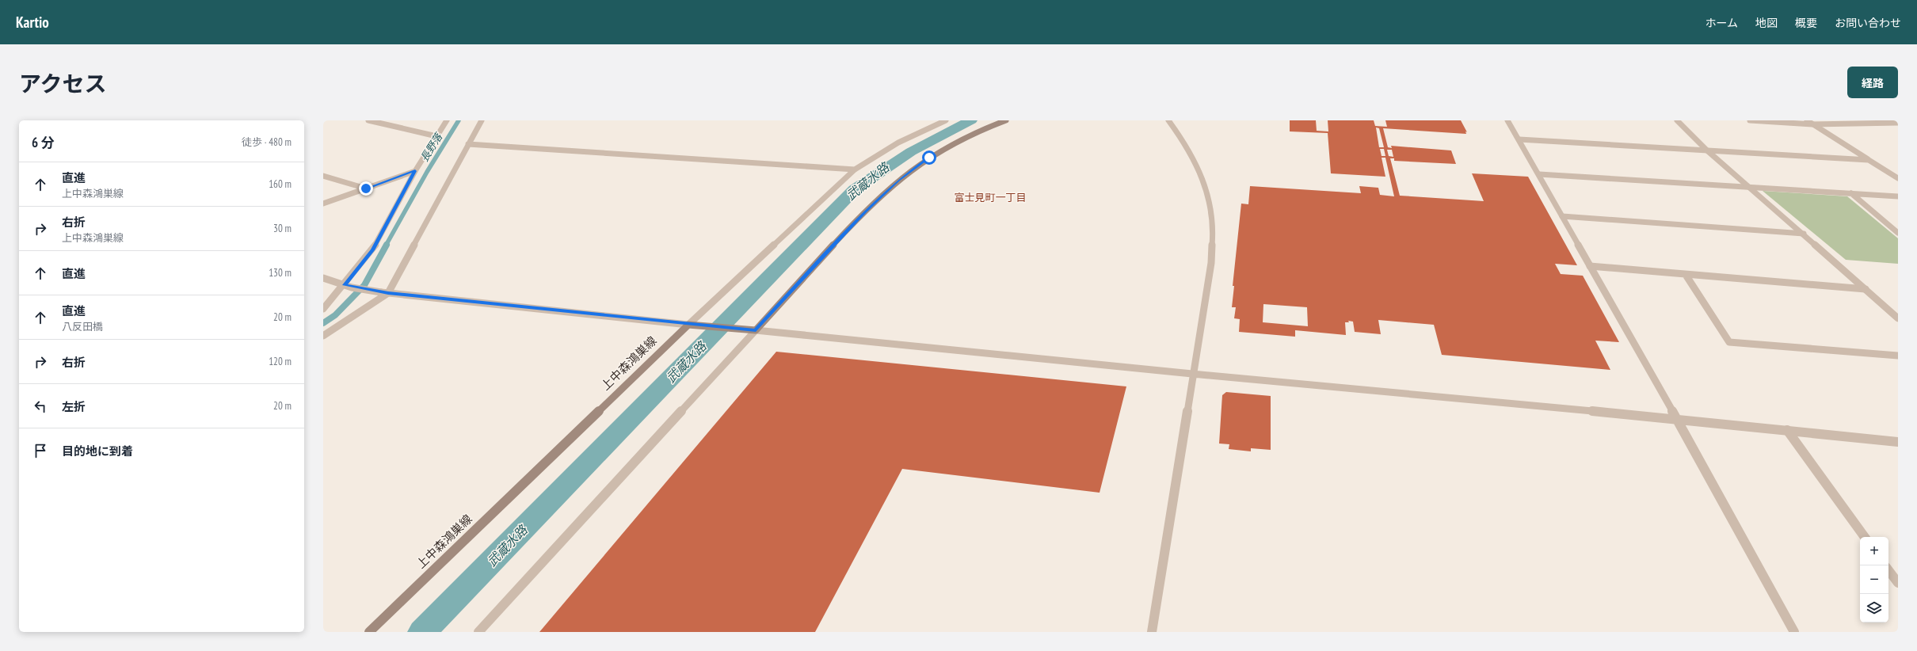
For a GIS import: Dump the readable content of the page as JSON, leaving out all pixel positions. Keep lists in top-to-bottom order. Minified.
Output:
{"streets":{"main road":["上中森鴻巣線"]},"districts":["富士見町一丁目"],"water":["長野落","武蔵水路"],"page":{"header":"Kartio","nav":["ホーム","地図","概要","お問い合わせ"],"title":"アクセス","buttons":"経路","heading":["6 分","徒歩 · 480 m"],"list":[["直進","上中森鴻巣線","160 m"],["右折","上中森鴻巣線","30 m"],["直進","130 m"],["直進","八反田橋","20 m"],["右折","120 m"],["左折","20 m"],"目的地に到着"],"map_buttons":["+","−"]}}
